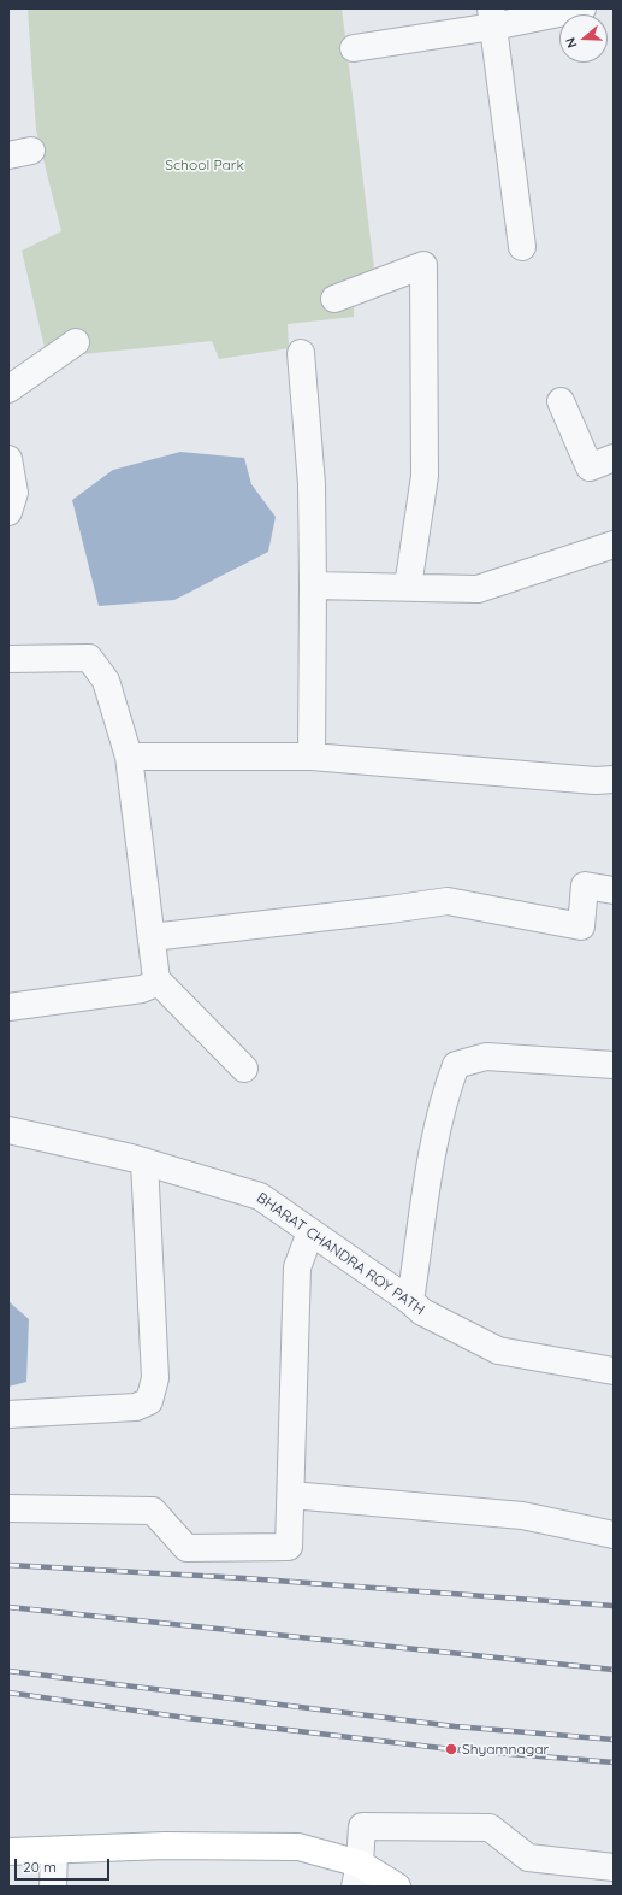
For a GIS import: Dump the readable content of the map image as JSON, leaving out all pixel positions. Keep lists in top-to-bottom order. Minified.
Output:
{"streets":{"street":["BHARAT CHANDRA ROY PATH"]},"parks":["School Park"],"places":["Shyamnagar"],"scale_bar":"20 m","north":"left"}
